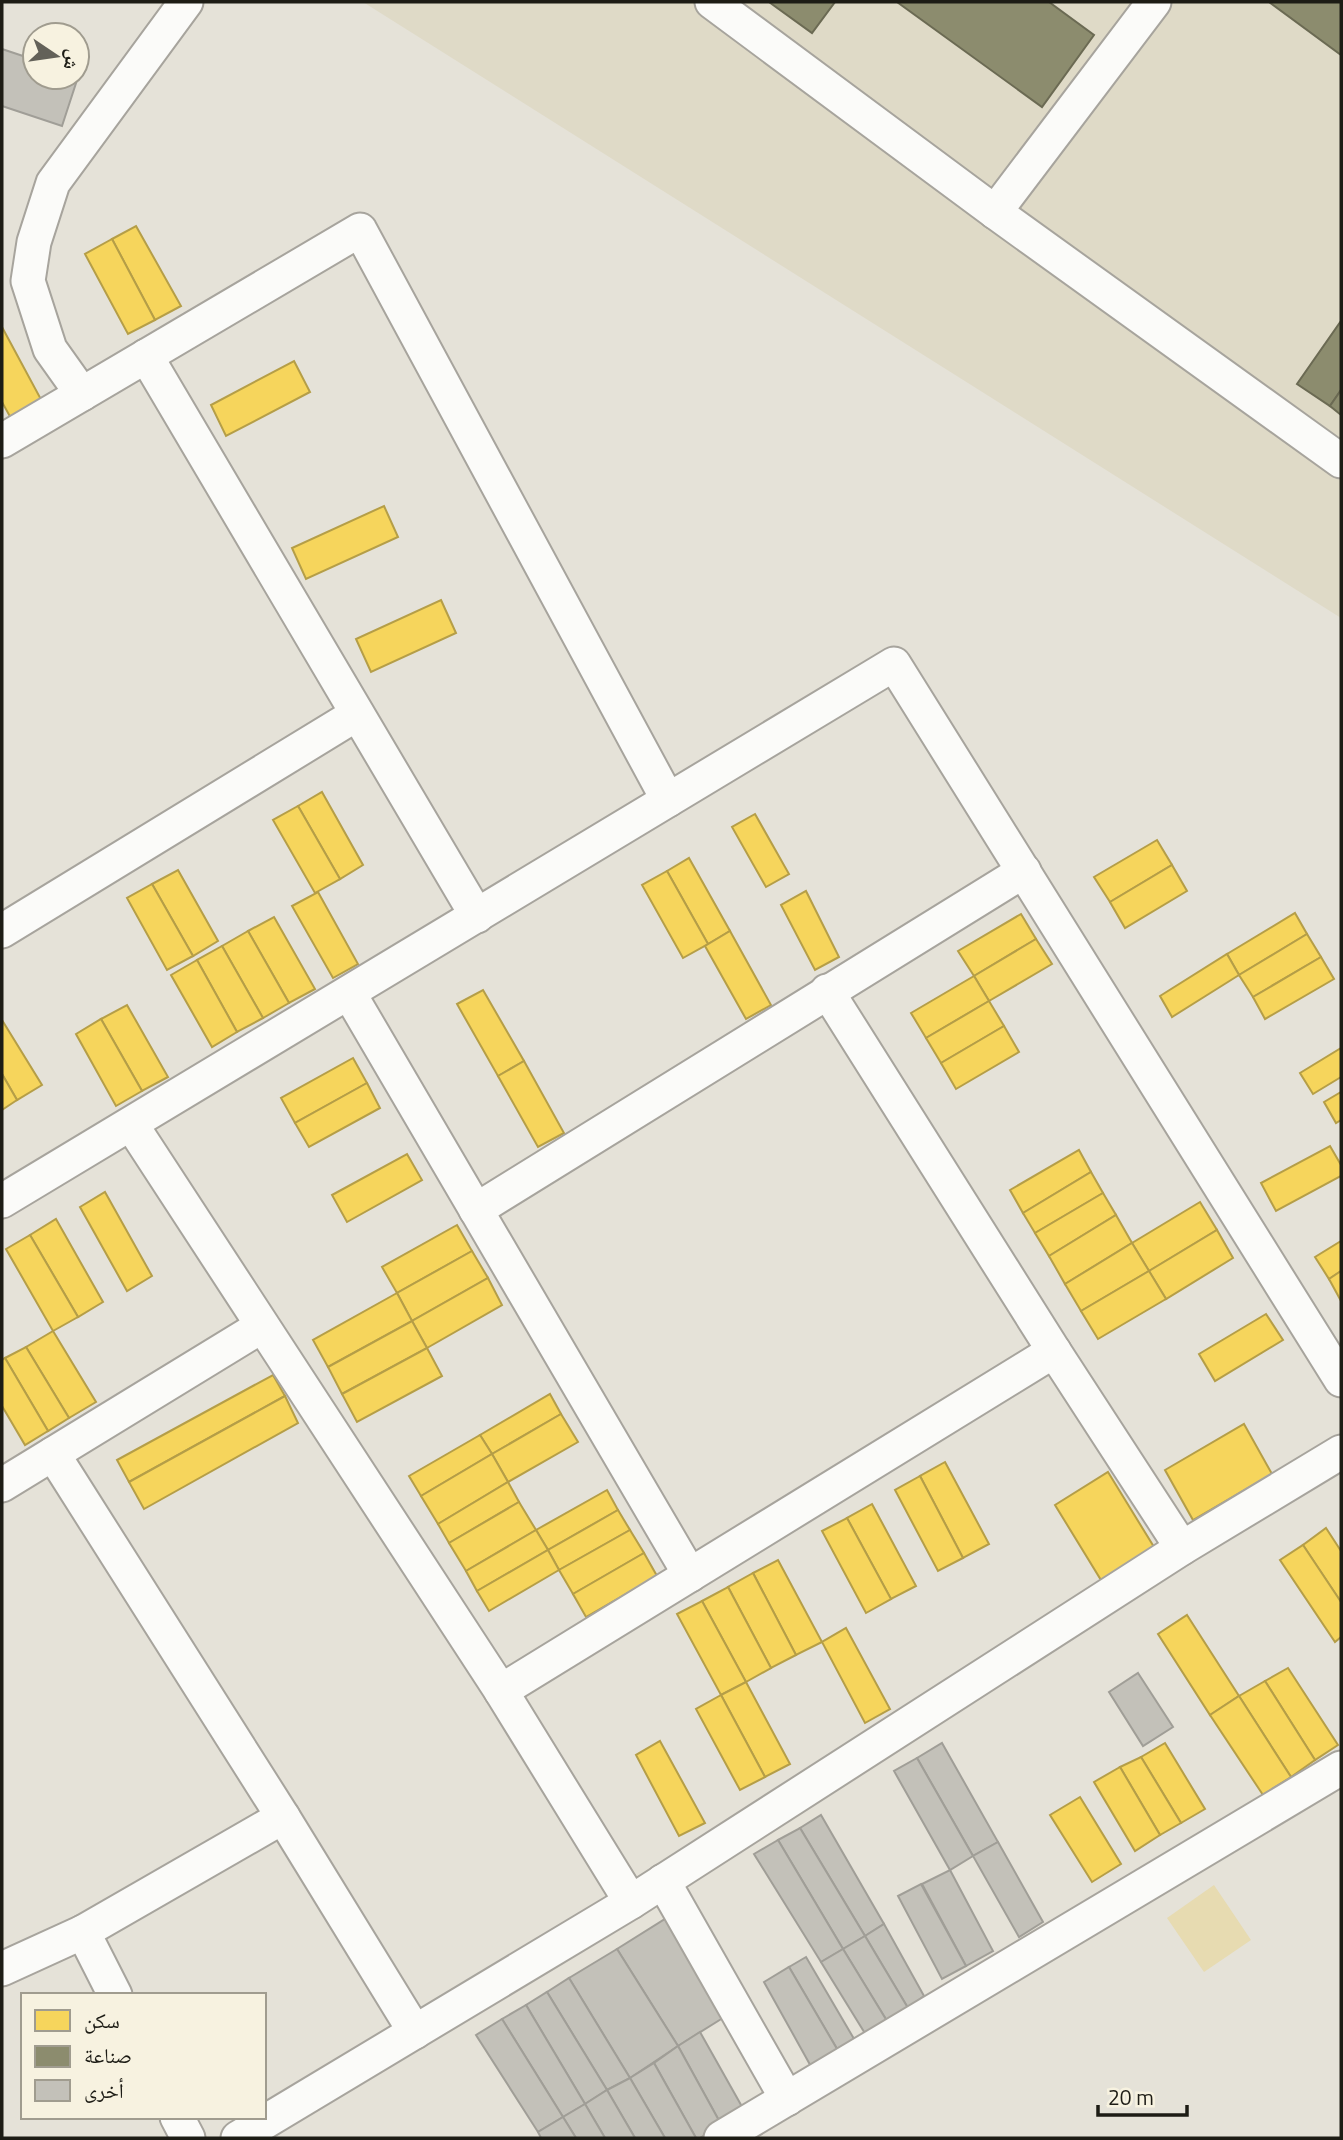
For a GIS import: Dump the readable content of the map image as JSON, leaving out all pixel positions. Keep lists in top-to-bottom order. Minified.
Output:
{"legend":["سكن","صناعة","أخرى"],"scale_bar":"20 m","north":"right"}
